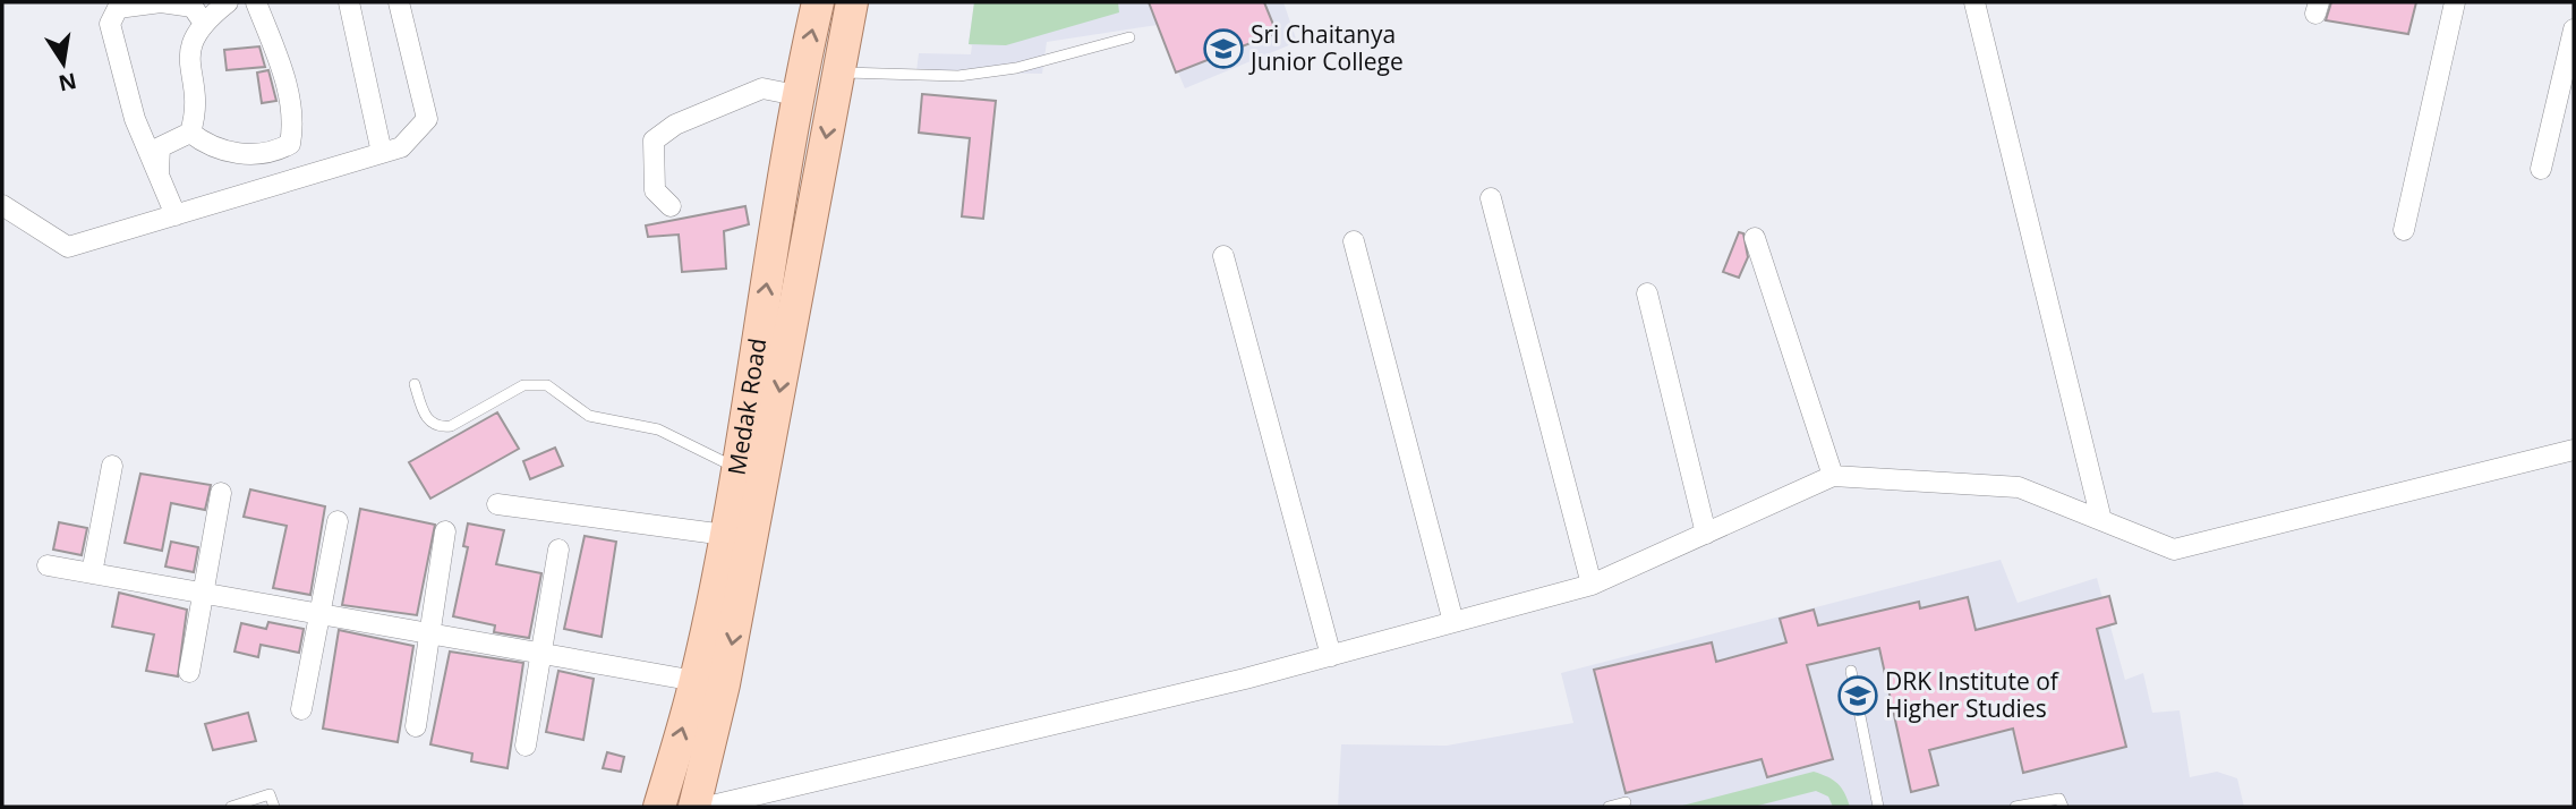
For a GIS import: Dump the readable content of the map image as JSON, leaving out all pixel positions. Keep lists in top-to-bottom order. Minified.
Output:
{"streets":{"main road":["Medak Road"]},"places":{"school or university":["Sri Chaitanya Junior College","DRK Institute of Higher Studies"]},"north":"bottom"}
